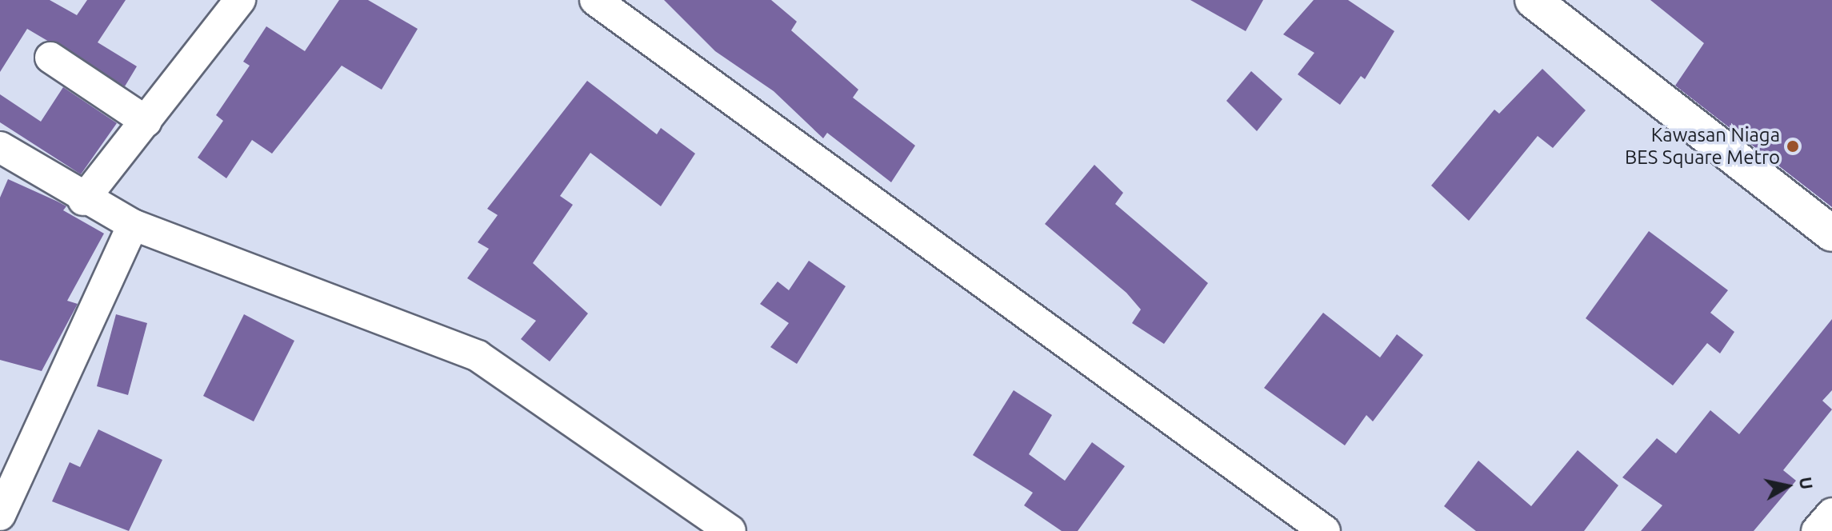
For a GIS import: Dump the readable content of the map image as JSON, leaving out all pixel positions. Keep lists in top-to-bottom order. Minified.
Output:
{"places":["Kawasan Niaga BES Square Metro"],"north":"right"}
